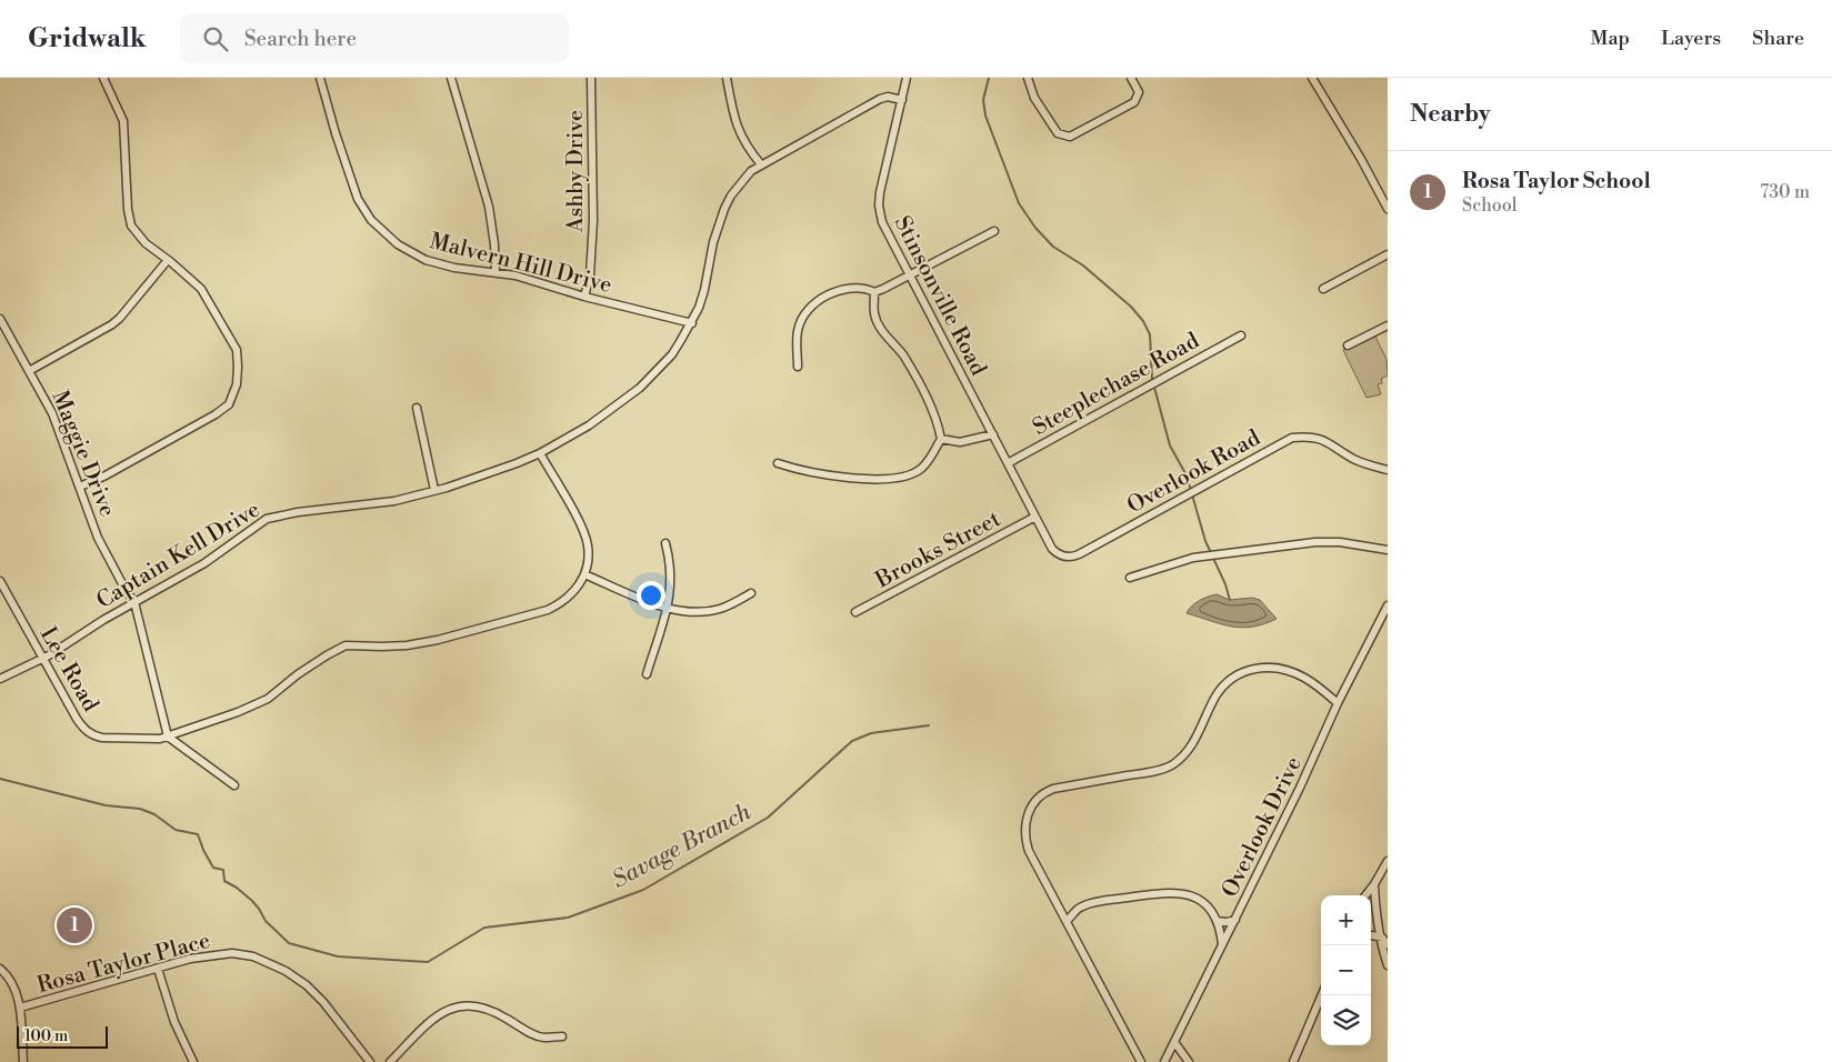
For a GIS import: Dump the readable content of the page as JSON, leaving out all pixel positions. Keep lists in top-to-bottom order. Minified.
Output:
{"streets":{"street":["Ashby Drive","Malvern Hill Drive","Stinsonville Road","Steeplechase Road","Maggie Drive","Overlook Road","Brooks Street","Captain Kell Drive","Lee Road","Overlook Drive","Rosa Taylor Place"]},"crossings":[["Ashby Drive","Malvern Hill Drive"],["Malvern Hill Drive","Captain Kell Drive"],["Stinsonville Road","Steeplechase Road"],["Stinsonville Road","Overlook Road"],["Stinsonville Road","Brooks Street"],["Stinsonville Road","Captain Kell Drive"],["Maggie Drive","Captain Kell Drive"],["Maggie Drive","Lee Road"],["Overlook Road","Brooks Street"],["Captain Kell Drive","Lee Road"]],"water":["Savage Branch"],"scale_bar":"100 m","page":{"header":"Gridwalk","search":"Search here","nav":["Map","Layers","Share"],"heading":"Nearby","list":[{"mark":"1","name":"Rosa Taylor School","note":"School","value":"730 m"}],"map_buttons":["+","−"],"pins":"1","scale":"100 m"}}
